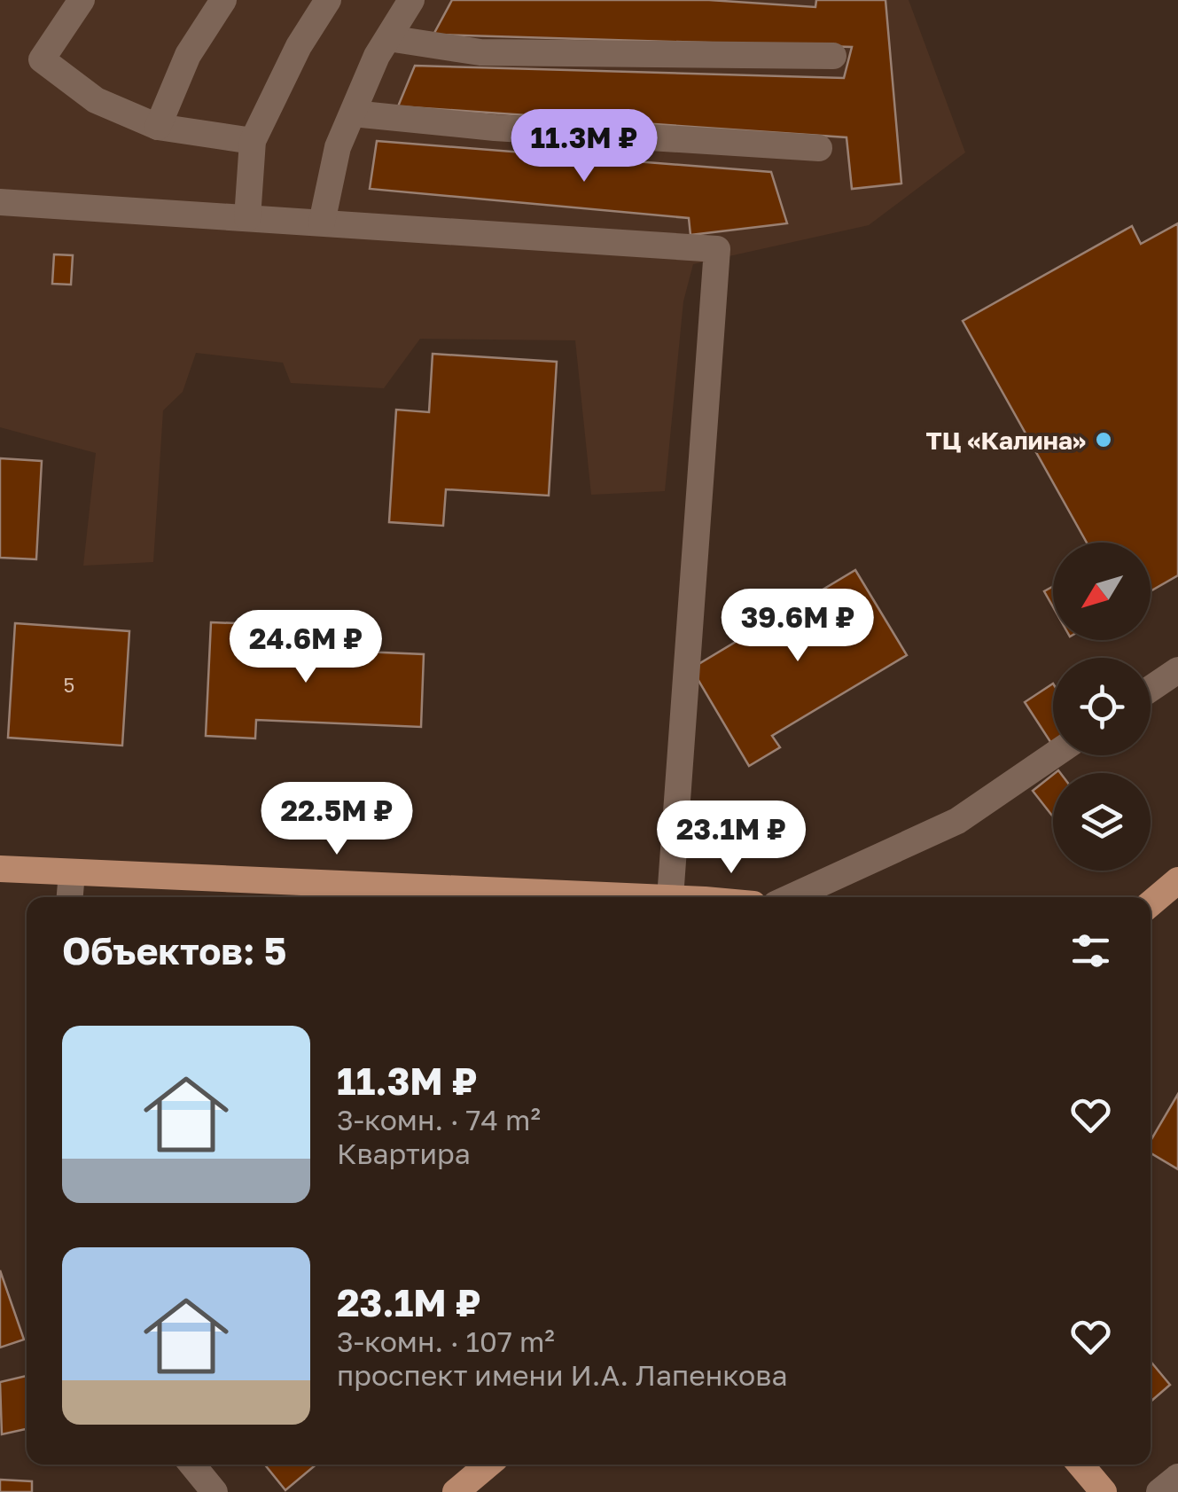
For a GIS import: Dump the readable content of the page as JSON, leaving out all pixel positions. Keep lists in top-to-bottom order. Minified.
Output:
{"places":["ТЦ «Калина»"],"house_numbers":["5"],"north":"bottom left","page":{"price":["11.3M ₽","39.6M ₽","24.6M ₽","22.5M ₽","23.1M ₽"],"heading":"Объектов: 5","list":[{"name":"11.3M ₽","note":"3-комн. · 74 m² · Квартира"},{"name":"23.1M ₽","note":"3-комн. · 107 m² · проспект имени И.А. Лапенкова"}]}}
